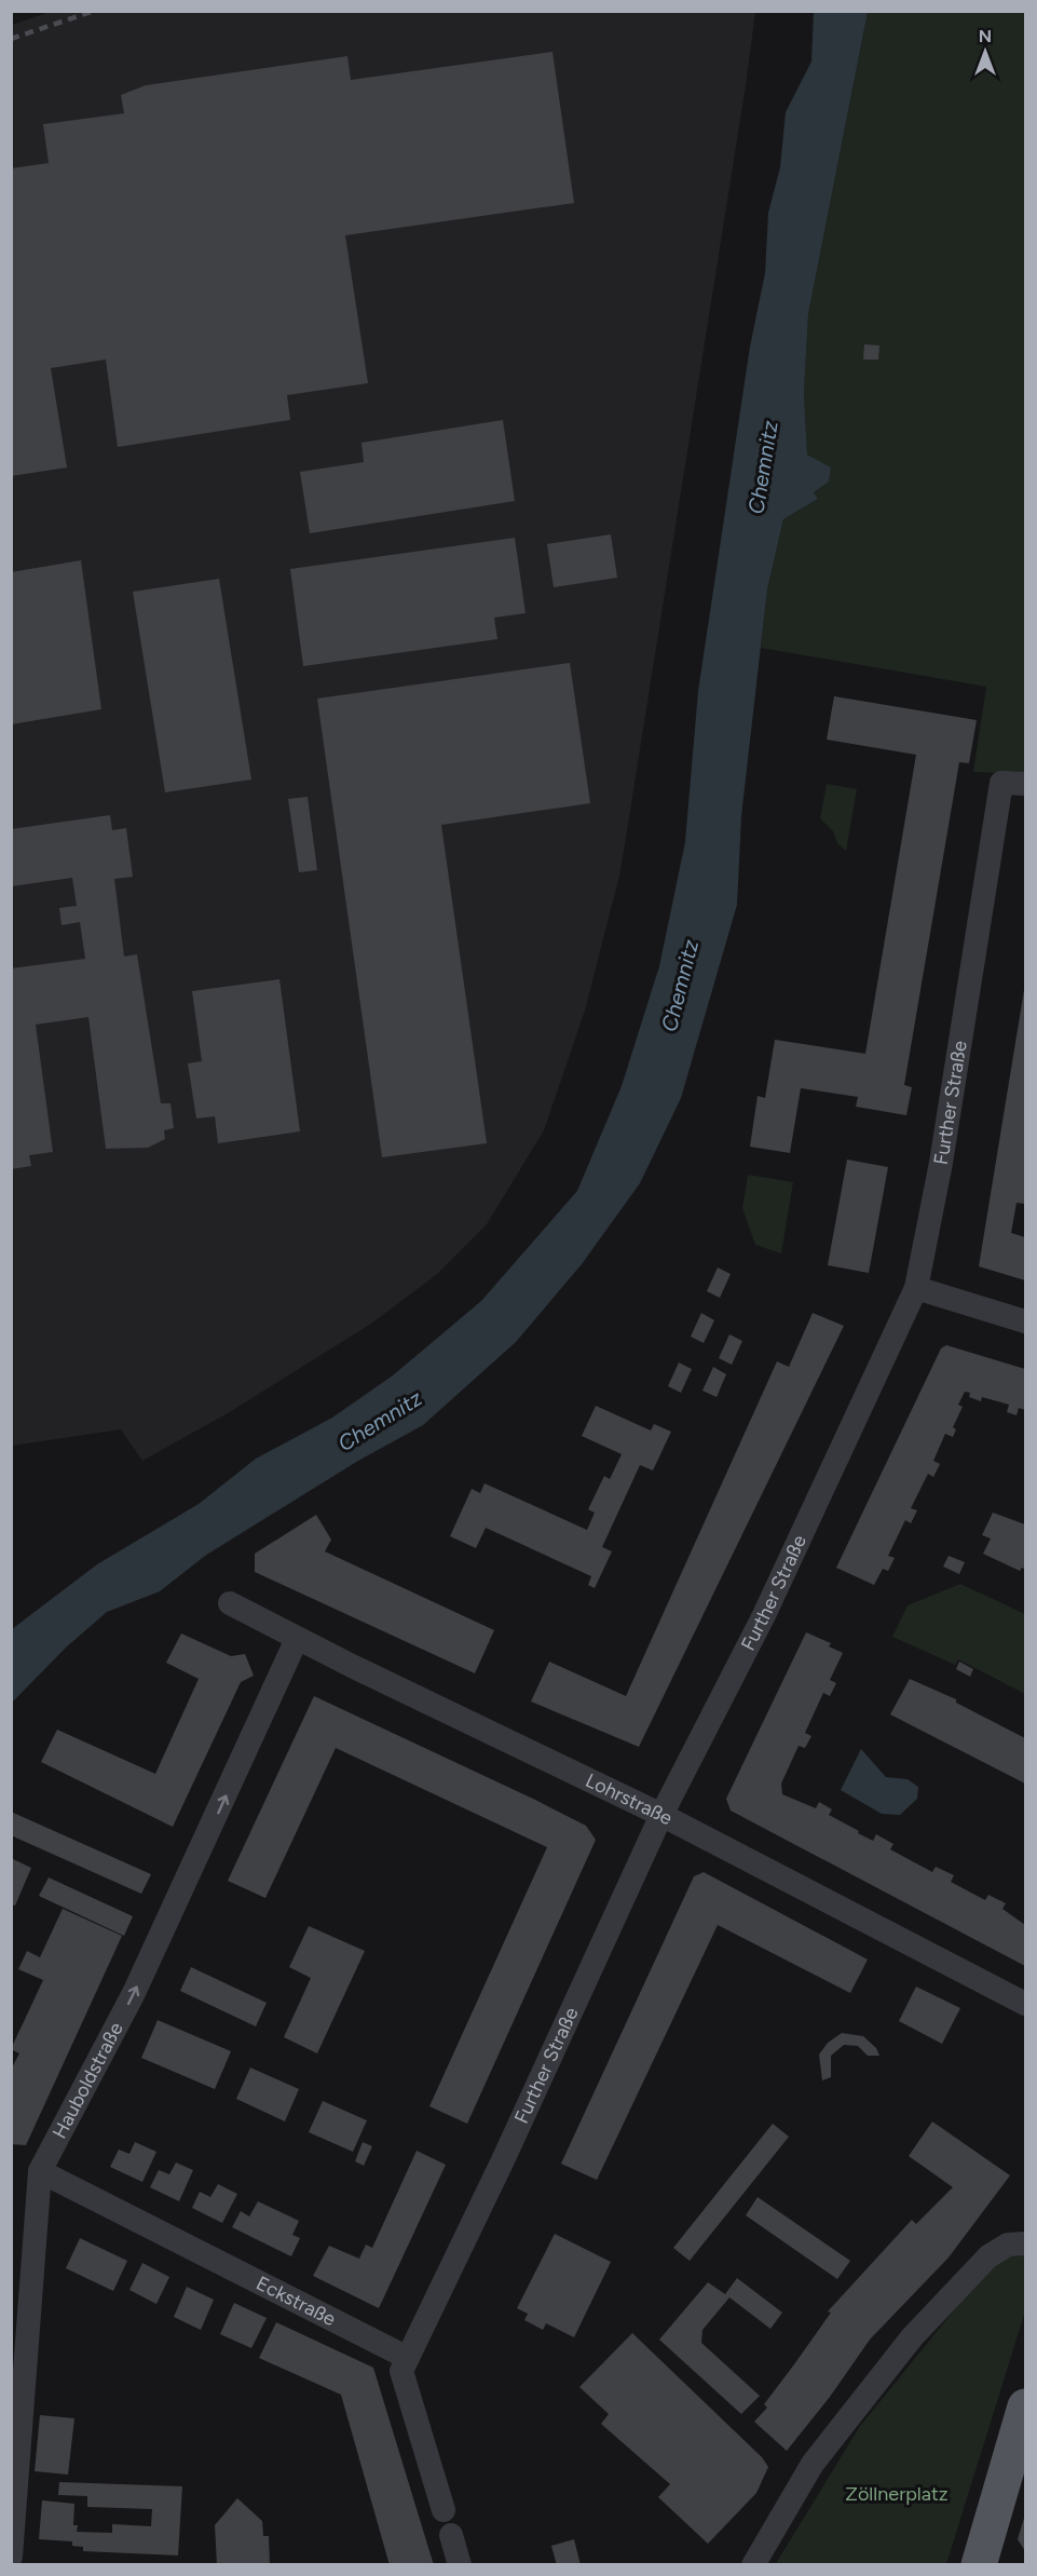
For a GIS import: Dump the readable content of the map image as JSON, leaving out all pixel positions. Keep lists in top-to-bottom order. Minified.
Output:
{"streets":{"street":["Further Straße","Lohrstraße","Hauboldstraße","Eckstraße"]},"crossings":[["Further Straße","Lohrstraße"],["Further Straße","Eckstraße"],["Lohrstraße","Hauboldstraße"],["Hauboldstraße","Eckstraße"]],"one_way":["Hauboldstraße"],"water":["Chemnitz"],"parks":["Zöllnerplatz"],"north":"top"}
